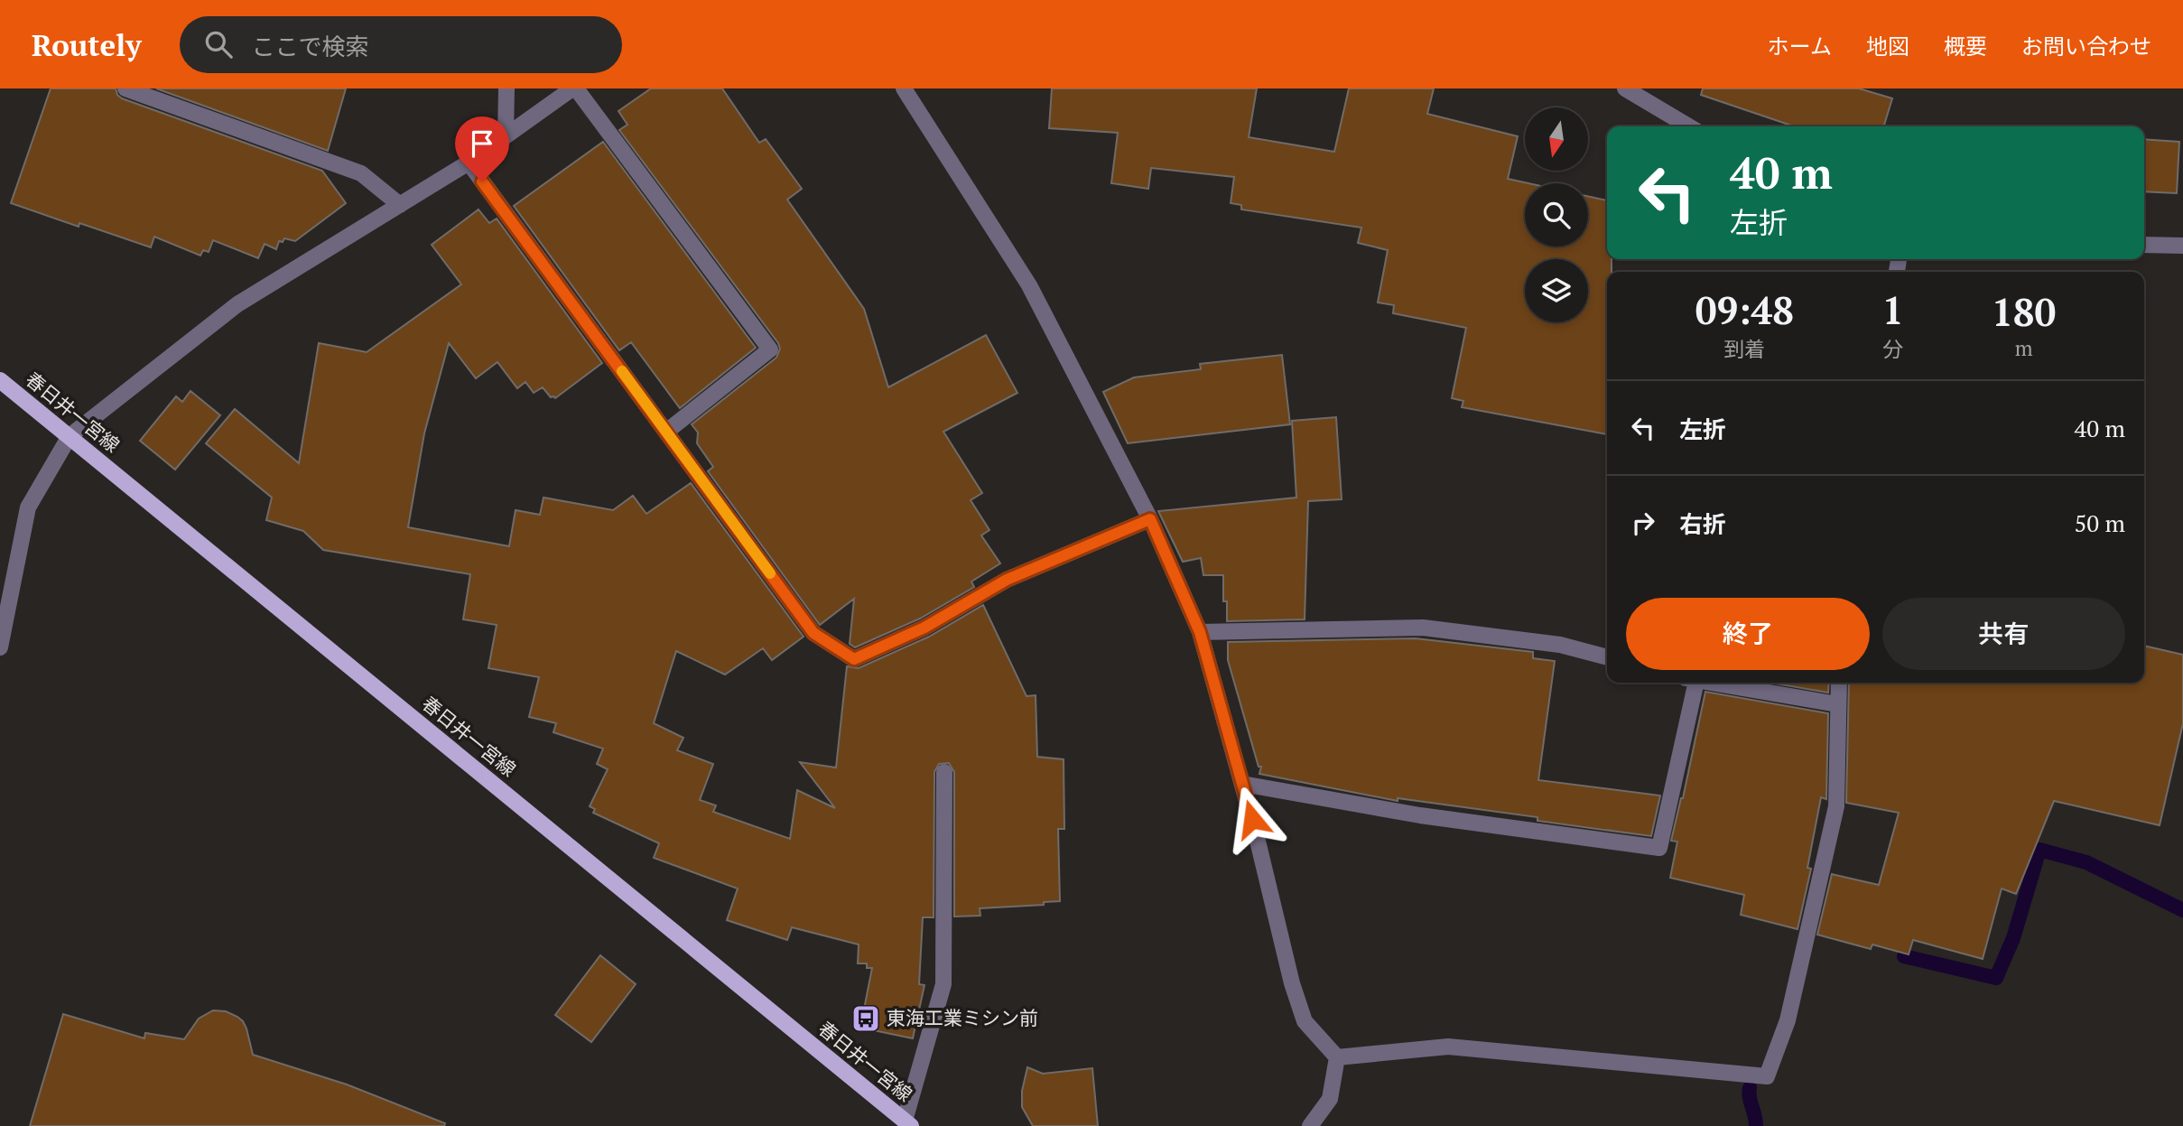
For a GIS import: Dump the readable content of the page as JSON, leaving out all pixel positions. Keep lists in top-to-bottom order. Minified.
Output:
{"streets":{"main road":["春日井一宮線"]},"places":{"bus stop":["東海工業ミシン前"]},"north":"bottom","page":{"header":"Routely","search":"ここで検索","nav":["ホーム","地図","概要","お問い合わせ"],"turn":["40 m","左折"],"eta":["09:48","到着","1","分","180","m"],"list":[{"name":"左折","value":"40 m"},{"name":"右折","value":"50 m"}],"buttons":["終了","共有"]}}
